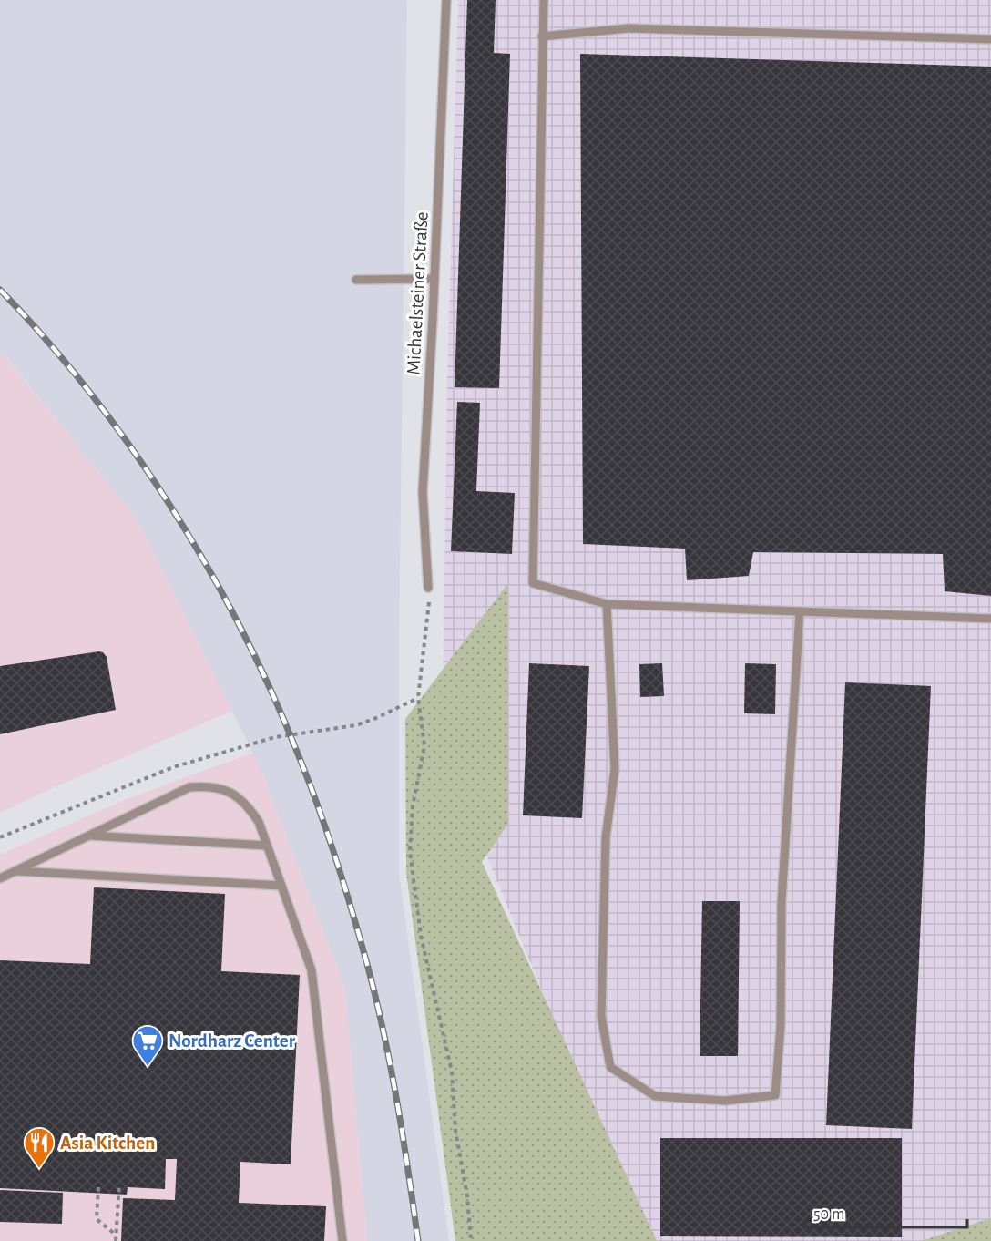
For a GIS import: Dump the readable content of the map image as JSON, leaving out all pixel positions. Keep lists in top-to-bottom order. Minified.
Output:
{"streets":{"lane":["Michaelsteiner Straße"]},"places":{"supermarket":["Nordharz Center"],"restaurant":["Asia Kitchen"]},"scale_bar":"50 m"}
